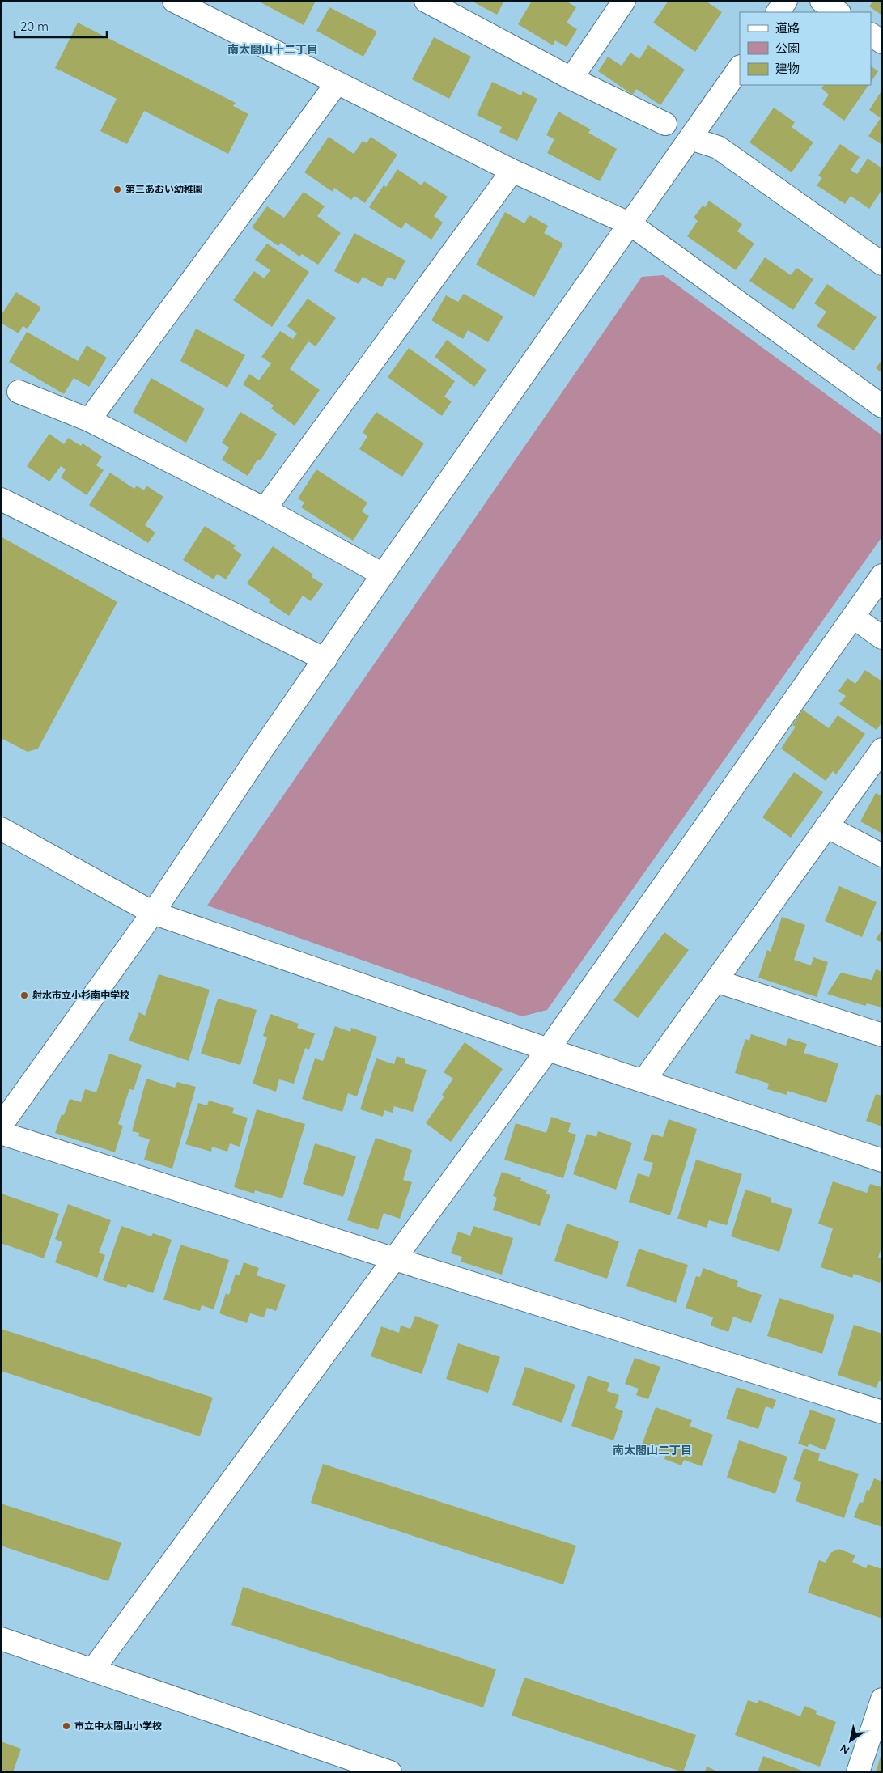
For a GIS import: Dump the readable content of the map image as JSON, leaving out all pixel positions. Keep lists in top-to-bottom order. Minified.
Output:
{"districts":["南太閤山十二丁目","南太閤山二丁目"],"places":["第三あおい幼稚園","射水市立小杉南中学校","市立中太閤山小学校"],"legend":["道路","公園","建物"],"scale_bar":"20 m","north":"bottom left"}
